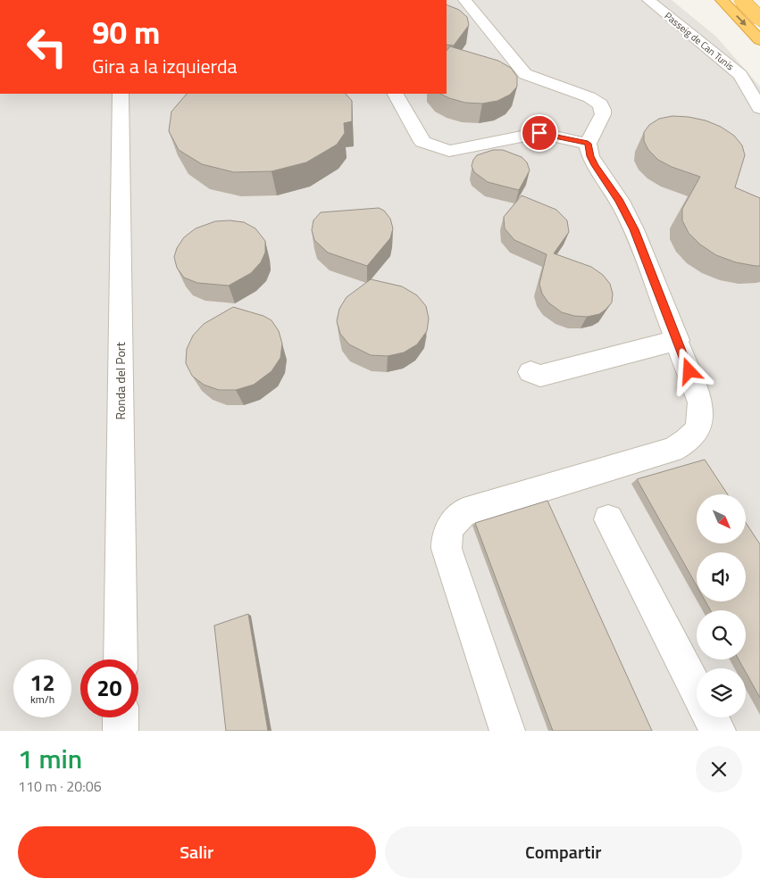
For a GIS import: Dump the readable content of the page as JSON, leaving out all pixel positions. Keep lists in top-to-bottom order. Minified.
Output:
{"streets":{"street":["Passeig de Can Tunis","Ronda del Port"]},"north":"bottom right","page":{"turn":["90 m","Gira a la izquierda"],"speed":"12 km/h","limit":"20","heading":["1 min","110 m · 20:06"],"buttons":["Salir","Compartir"]}}
